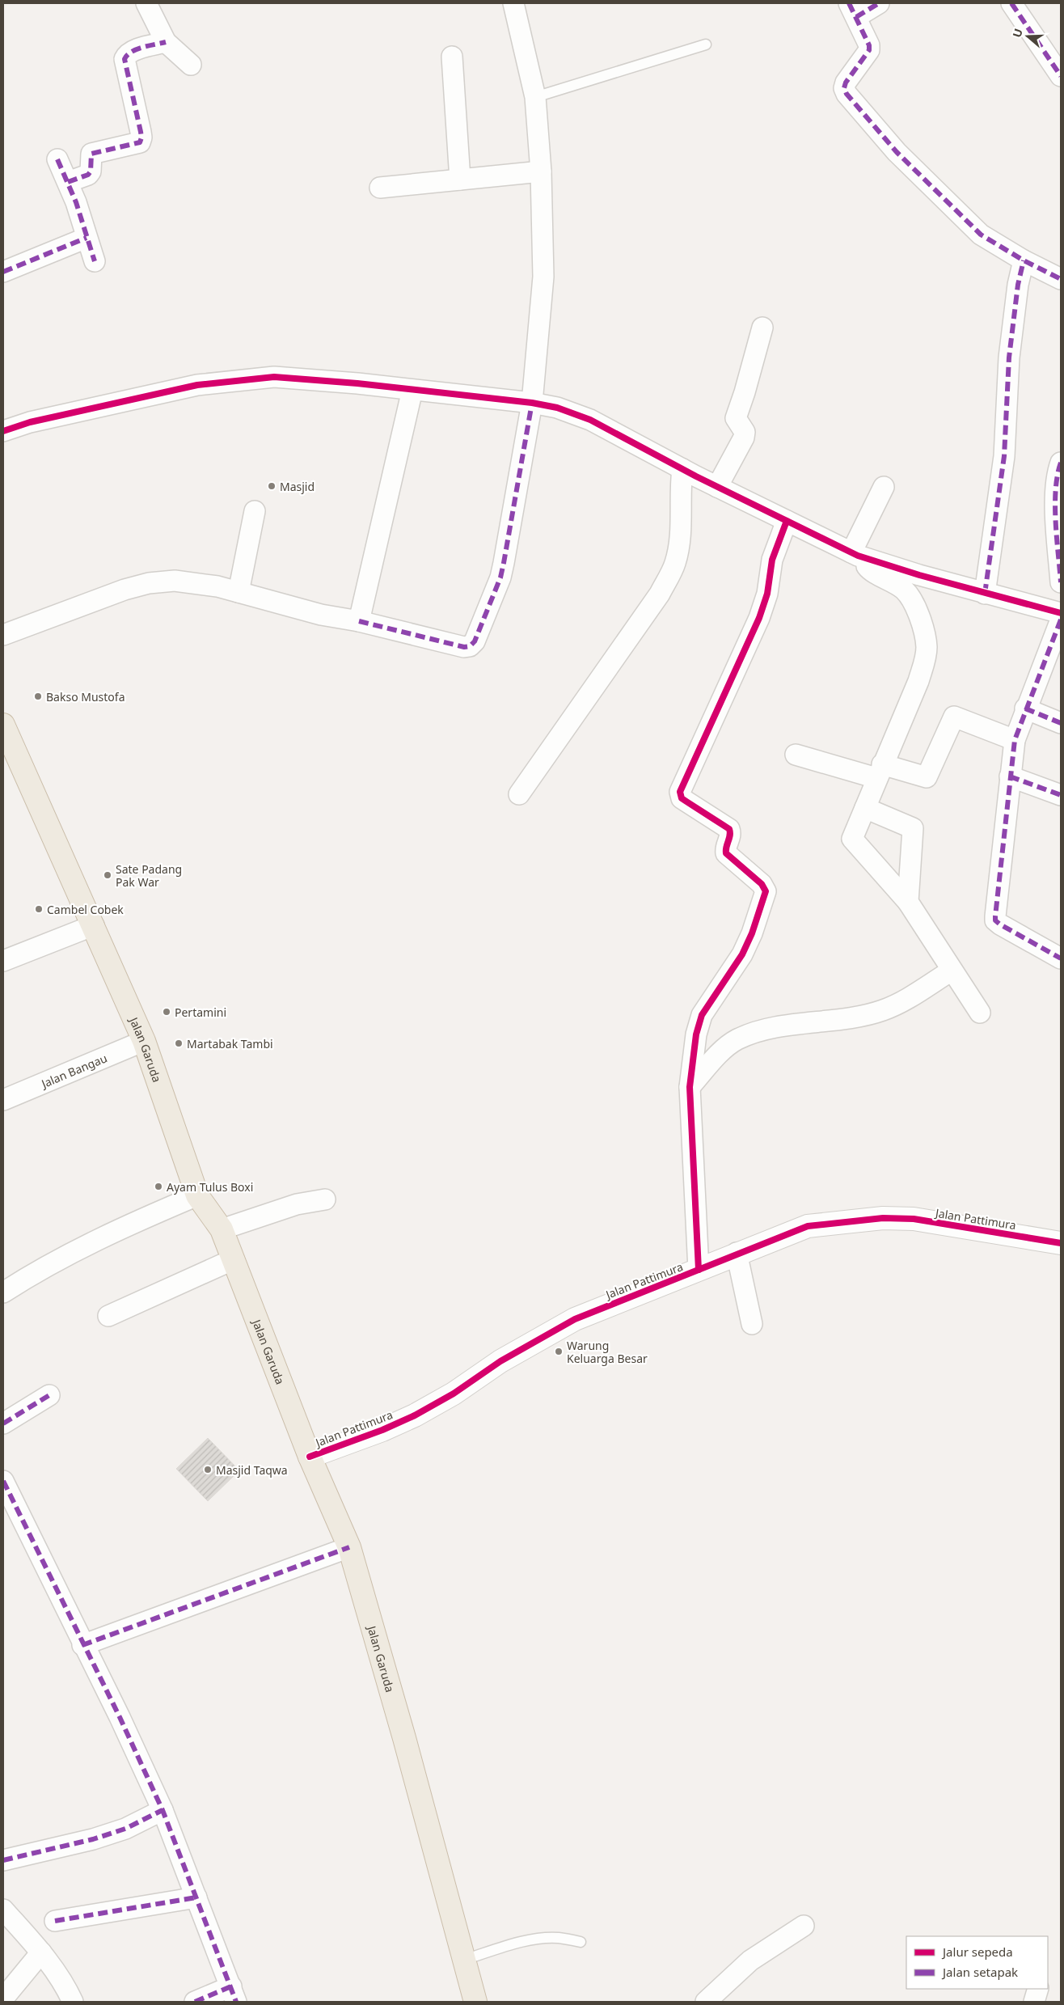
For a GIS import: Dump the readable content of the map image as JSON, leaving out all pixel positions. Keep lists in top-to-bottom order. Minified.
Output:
{"streets":{"highway":["Jalan Garuda"],"street":["Jalan Bangau","Jalan Pattimura"]},"crossings":[["Jalan Garuda","Jalan Bangau"],["Jalan Garuda","Jalan Pattimura"]],"places":["Masjid","Bakso Mustofa","Sate Padang Pak War","Cambel Cobek","Pertamini","Martabak Tambi","Ayam Tulus Boxi","Warung Keluarga Besar","Masjid Taqwa"],"legend":["Jalur sepeda","Jalan setapak"],"north":"left"}
